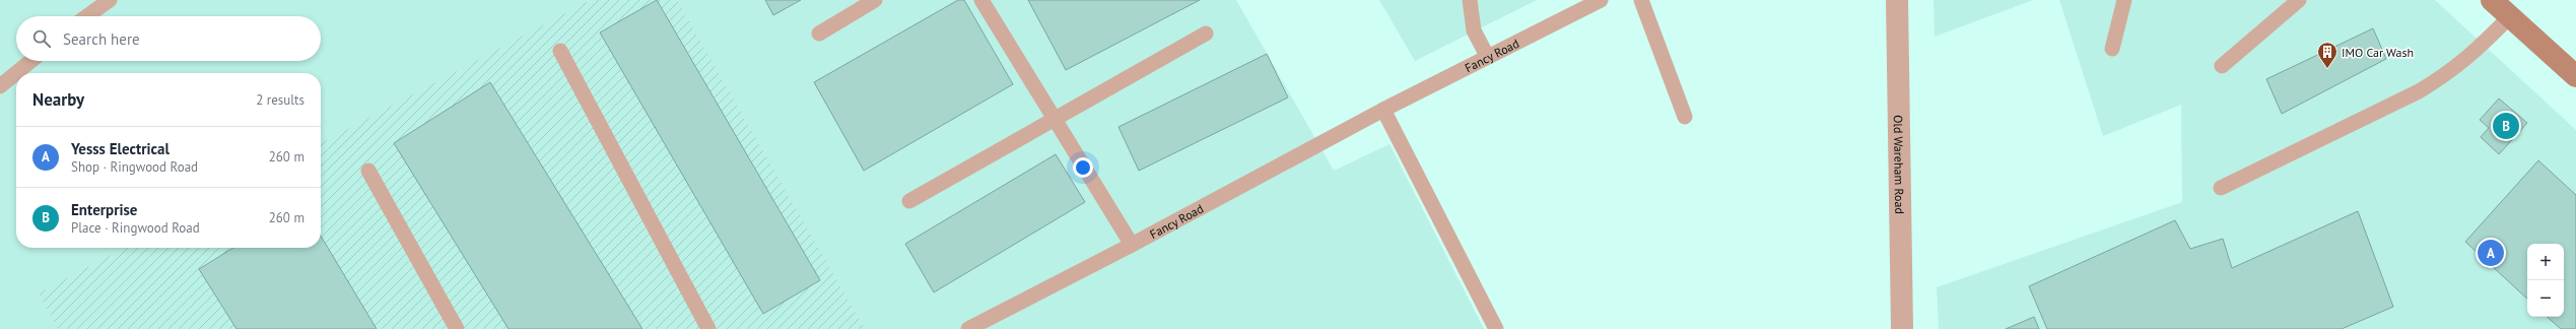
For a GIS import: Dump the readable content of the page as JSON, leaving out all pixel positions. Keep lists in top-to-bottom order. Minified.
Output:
{"streets":{"street":["Old Wareham Road"],"lane":["Fancy Road"]},"places":{"building":["IMO Car Wash"]},"page":{"search":"Search here","heading":["Nearby","2 results"],"pins":["B","A"],"list":[{"mark":"A","name":"Yesss Electrical","note":"Shop · Ringwood Road","value":"260 m"},{"mark":"B","name":"Enterprise","note":"Place · Ringwood Road","value":"260 m"}],"map_buttons":["+","−"]}}
